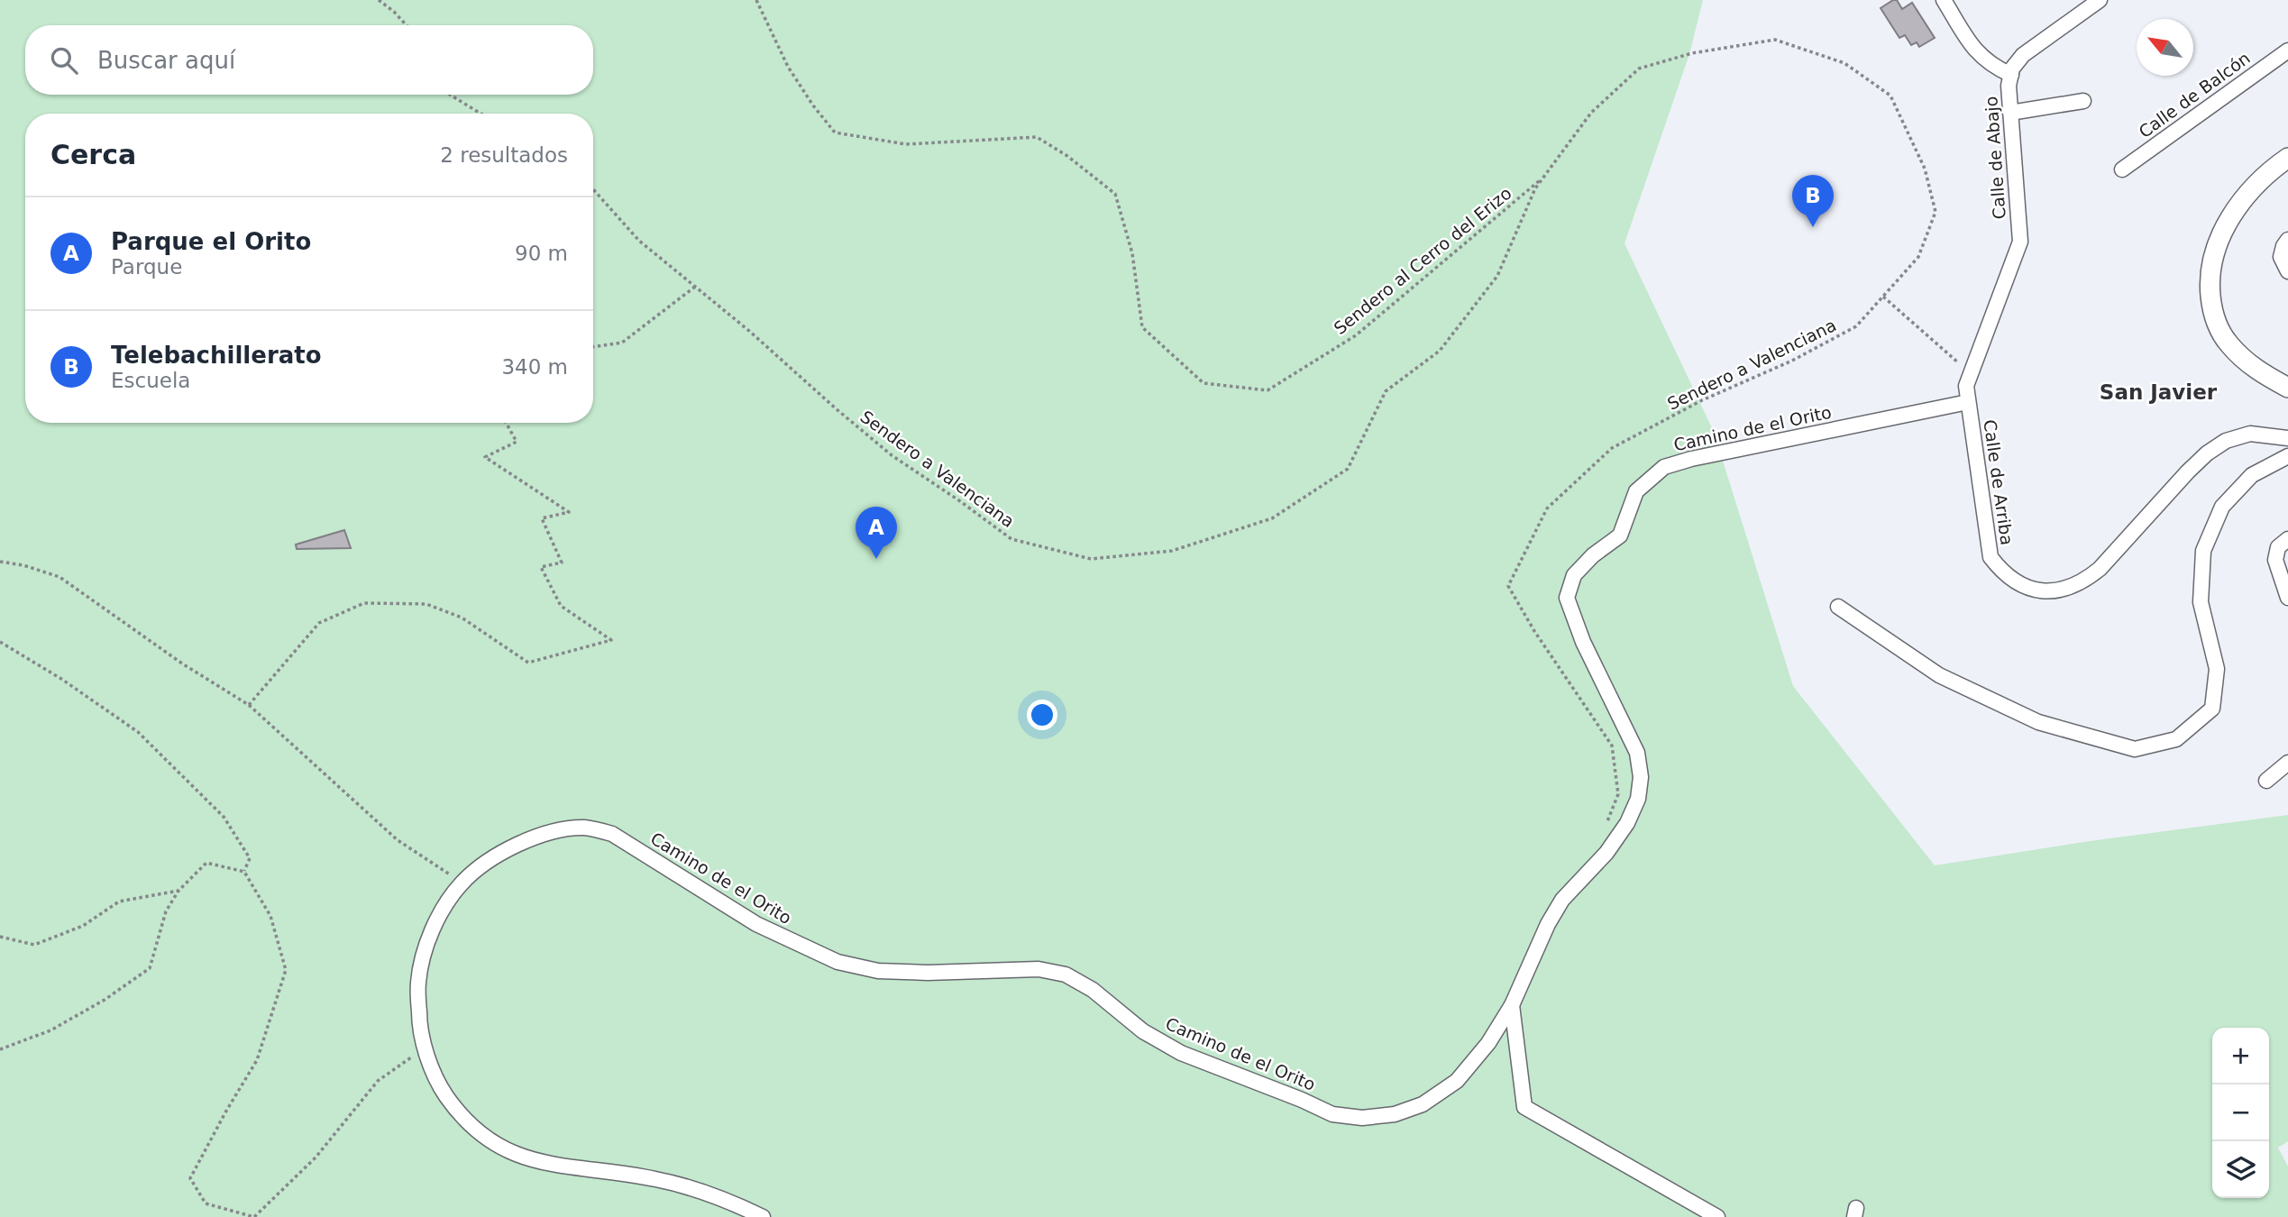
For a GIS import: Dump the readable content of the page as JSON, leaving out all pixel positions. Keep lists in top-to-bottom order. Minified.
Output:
{"streets":{"street":["Calle de Balcón","Calle de Abajo","Camino de el Orito","Calle de Arriba"],"path":["Sendero al Cerro del Erizo","Sendero a Valenciana"]},"crossings":[["Calle de Abajo","Calle de Arriba"],["Sendero al Cerro del Erizo","Sendero a Valenciana"],["Camino de el Orito","Calle de Arriba"]],"districts":["San Javier"],"north":"top left","page":{"search":"Buscar aquí","heading":["Cerca","2 resultados"],"pins":["B","A"],"list":[{"mark":"A","name":"Parque el Orito","note":"Parque","value":"90 m"},{"mark":"B","name":"Telebachillerato","note":"Escuela","value":"340 m"}],"map_buttons":["+","−"]}}
